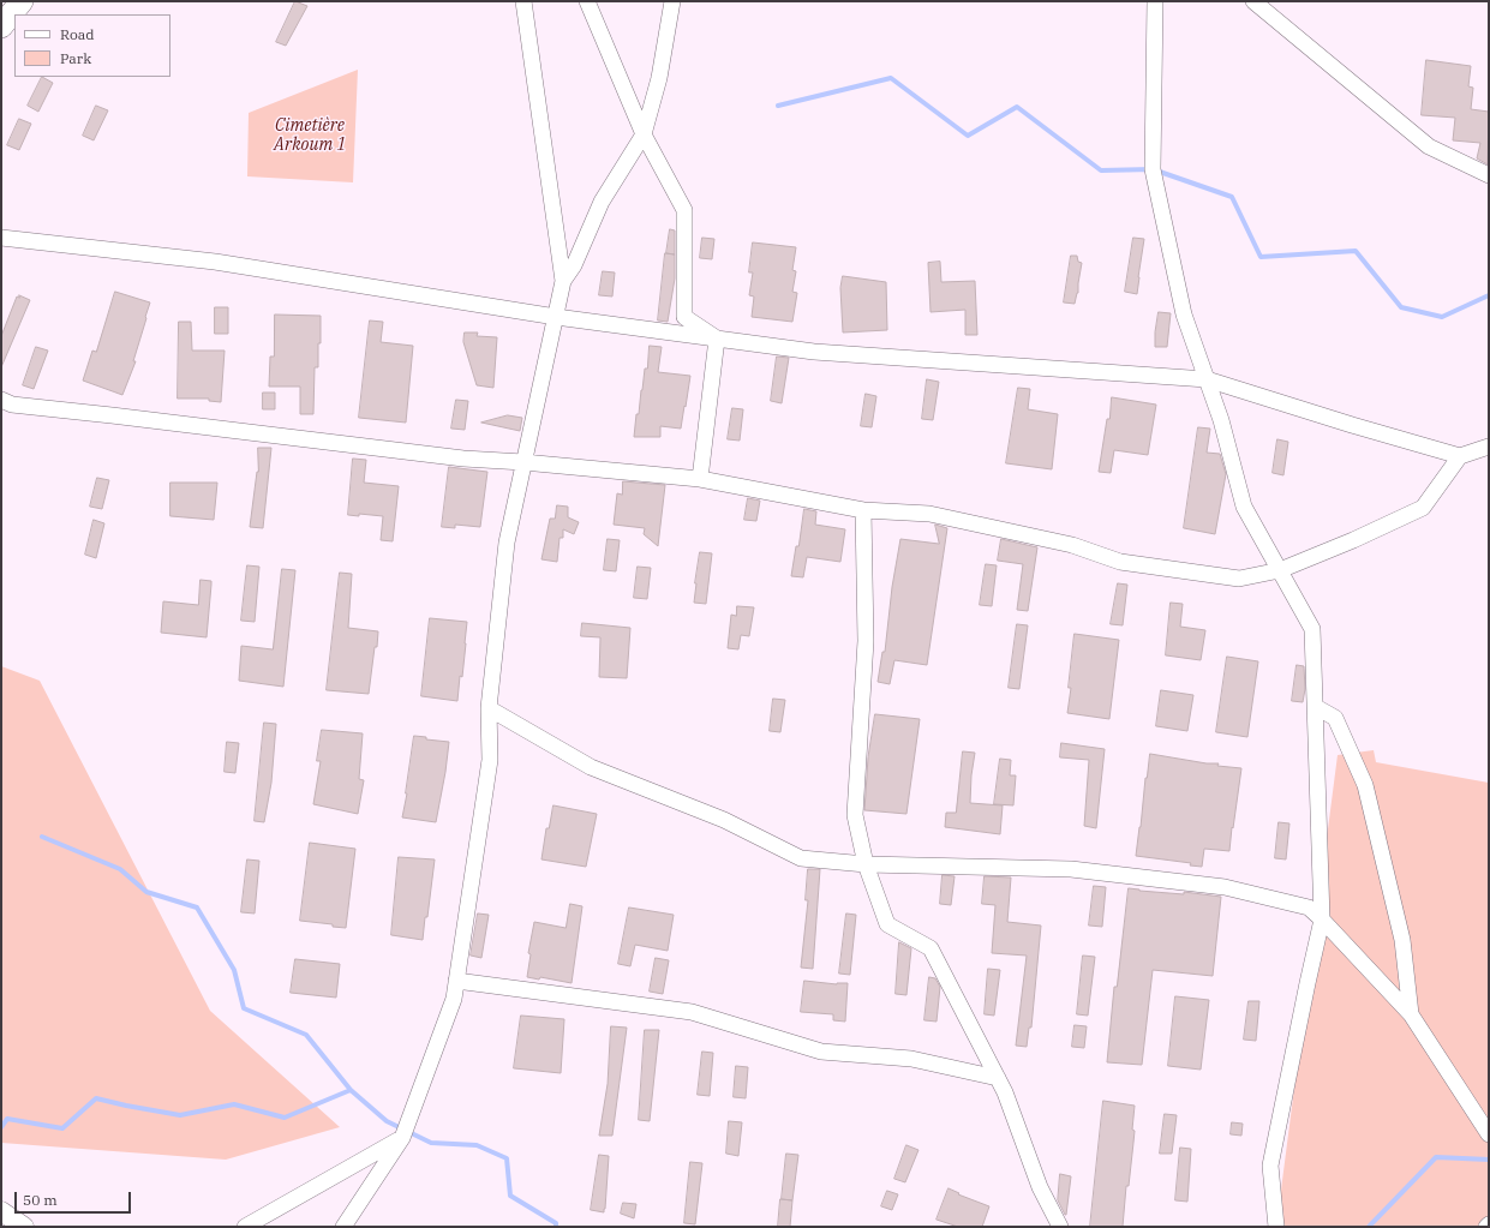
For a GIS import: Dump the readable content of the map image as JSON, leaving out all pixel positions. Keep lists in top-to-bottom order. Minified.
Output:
{"parks":["Cimetière Arkoum 1"],"legend":["Road","Park"],"scale_bar":"50 m"}
